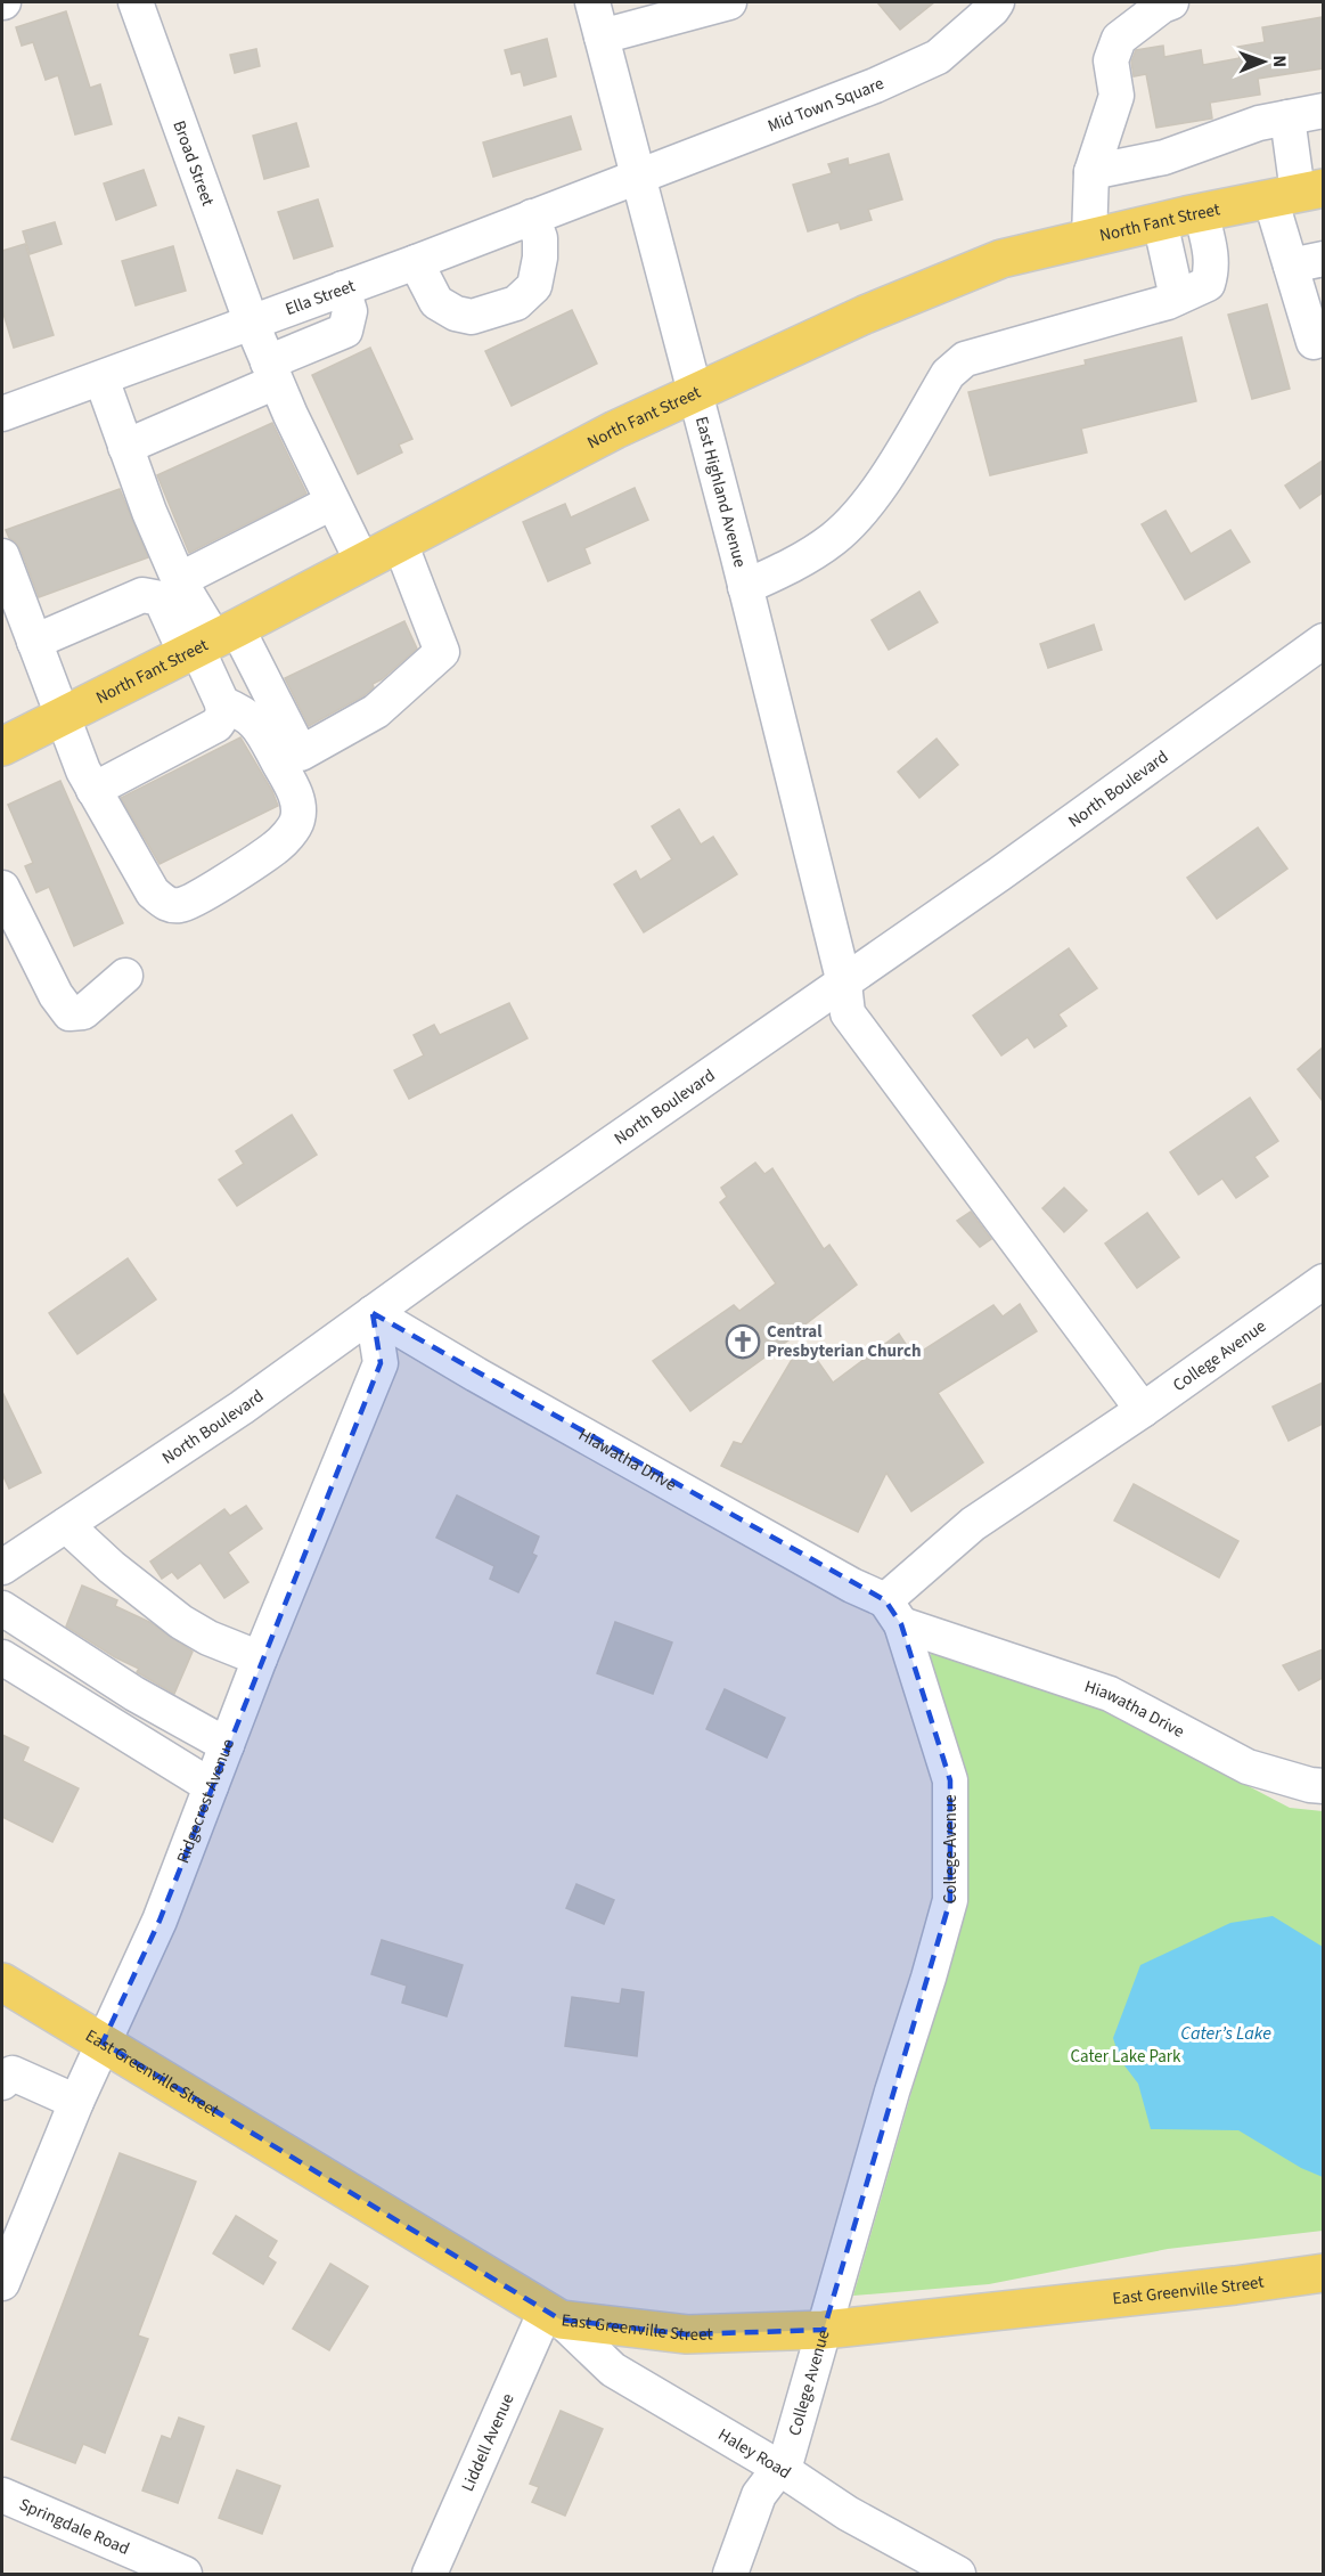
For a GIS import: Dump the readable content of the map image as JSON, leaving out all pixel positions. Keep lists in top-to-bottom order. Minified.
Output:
{"streets":{"main road":["North Fant Street","East Greenville Street"],"street":["Mid Town Square","Broad Street","Ella Street","East Highland Avenue","North Boulevard","College Avenue","Hiawatha Drive","Ridgecrest Avenue","Liddell Avenue","Haley Road","Springdale Road"]},"crossings":[["Mid Town Square","Ella Street"],["Mid Town Square","East Highland Avenue"],["Broad Street","North Fant Street"],["Broad Street","Ella Street"],["North Fant Street","East Highland Avenue"],["Ella Street","East Highland Avenue"],["East Highland Avenue","North Boulevard"],["East Highland Avenue","College Avenue"],["North Boulevard","Hiawatha Drive"],["North Boulevard","Ridgecrest Avenue"],["College Avenue","Hiawatha Drive"],["College Avenue","East Greenville Street"],["College Avenue","Haley Road"],["Hiawatha Drive","Ridgecrest Avenue"],["Ridgecrest Avenue","East Greenville Street"],["East Greenville Street","Liddell Avenue"],["East Greenville Street","Haley Road"],["Liddell Avenue","Haley Road"]],"water":["Cater’s Lake"],"parks":["Cater Lake Park"],"places":{"church":["Central Presbyterian Church"]},"north":"right"}
